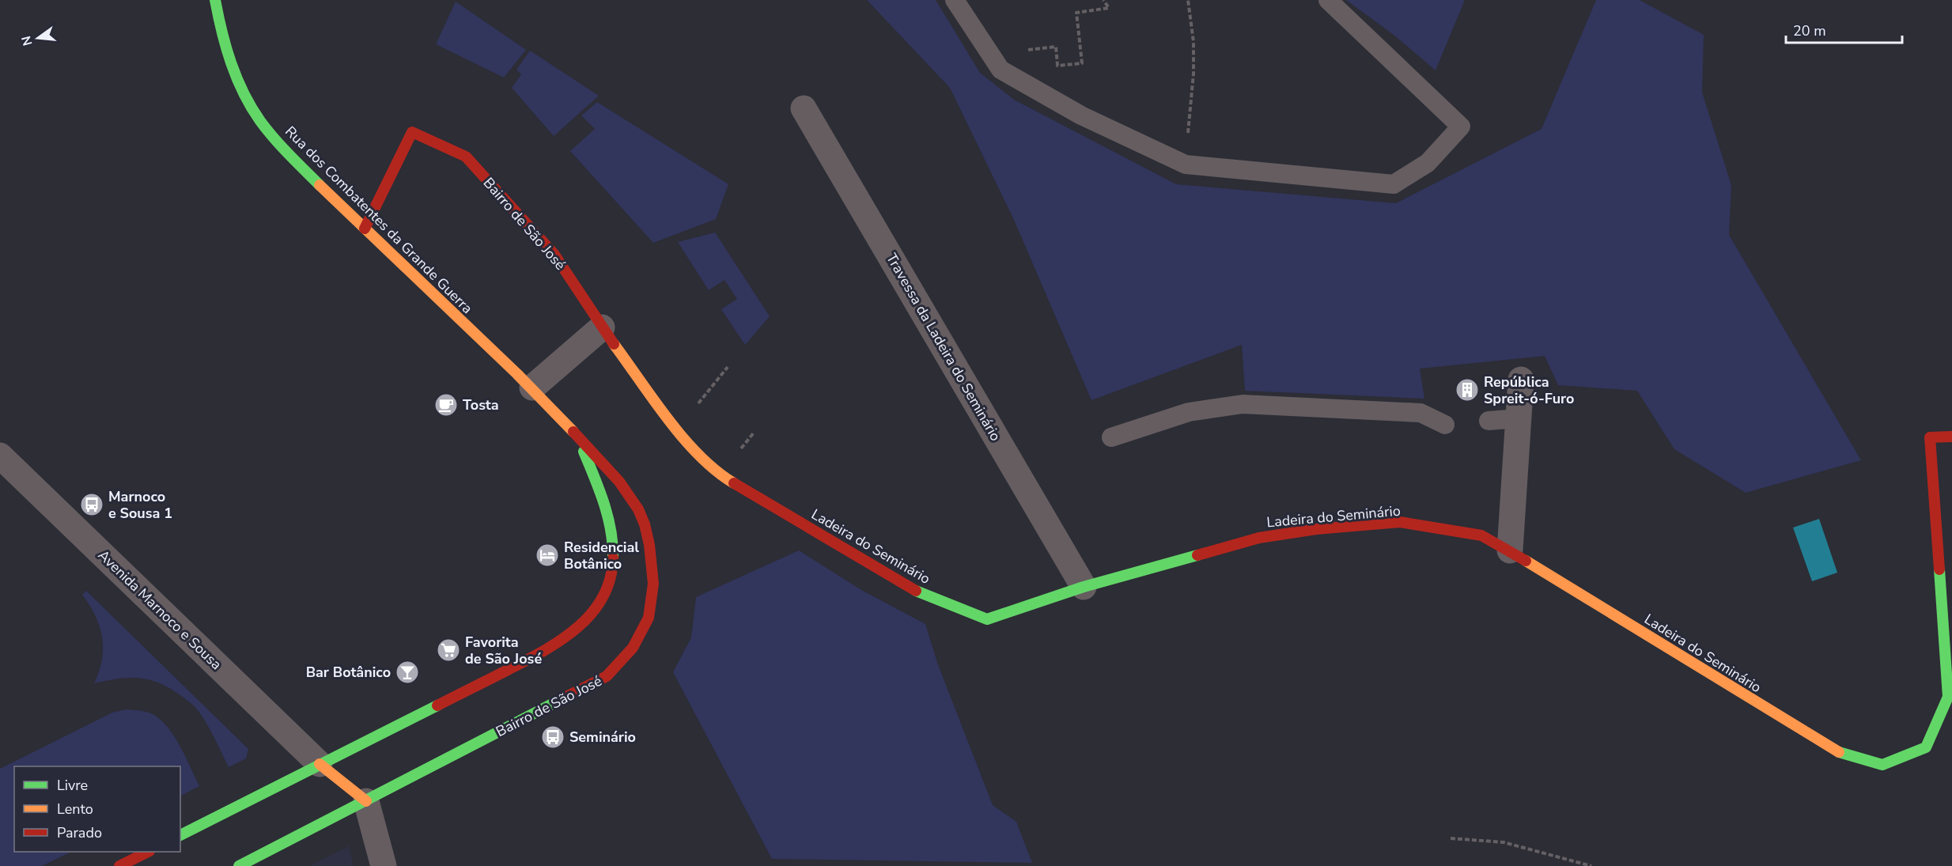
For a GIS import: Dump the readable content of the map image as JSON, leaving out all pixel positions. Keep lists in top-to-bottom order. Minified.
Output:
{"streets":{"street":["Rua dos Combatentes da Grande Guerra","Bairro de São José","Travessa da Ladeira do Seminário","Ladeira do Seminário","Avenida Marnoco e Sousa"]},"crossings":[["Rua dos Combatentes da Grande Guerra","Bairro de São José"],["Bairro de São José","Ladeira do Seminário"],["Bairro de São José","Avenida Marnoco e Sousa"],["Travessa da Ladeira do Seminário","Ladeira do Seminário"]],"places":{"building":["República Spreit-ó-Furo"],"cafe":["Tosta"],"bus stop":["Marnoco e Sousa 1","Seminário"],"hotel":["Residencial Botânico"],"supermarket":["Favorita de São José"],"bar":["Bar Botânico"]},"legend":["Livre","Lento","Parado"],"scale_bar":"20 m","north":"left"}
